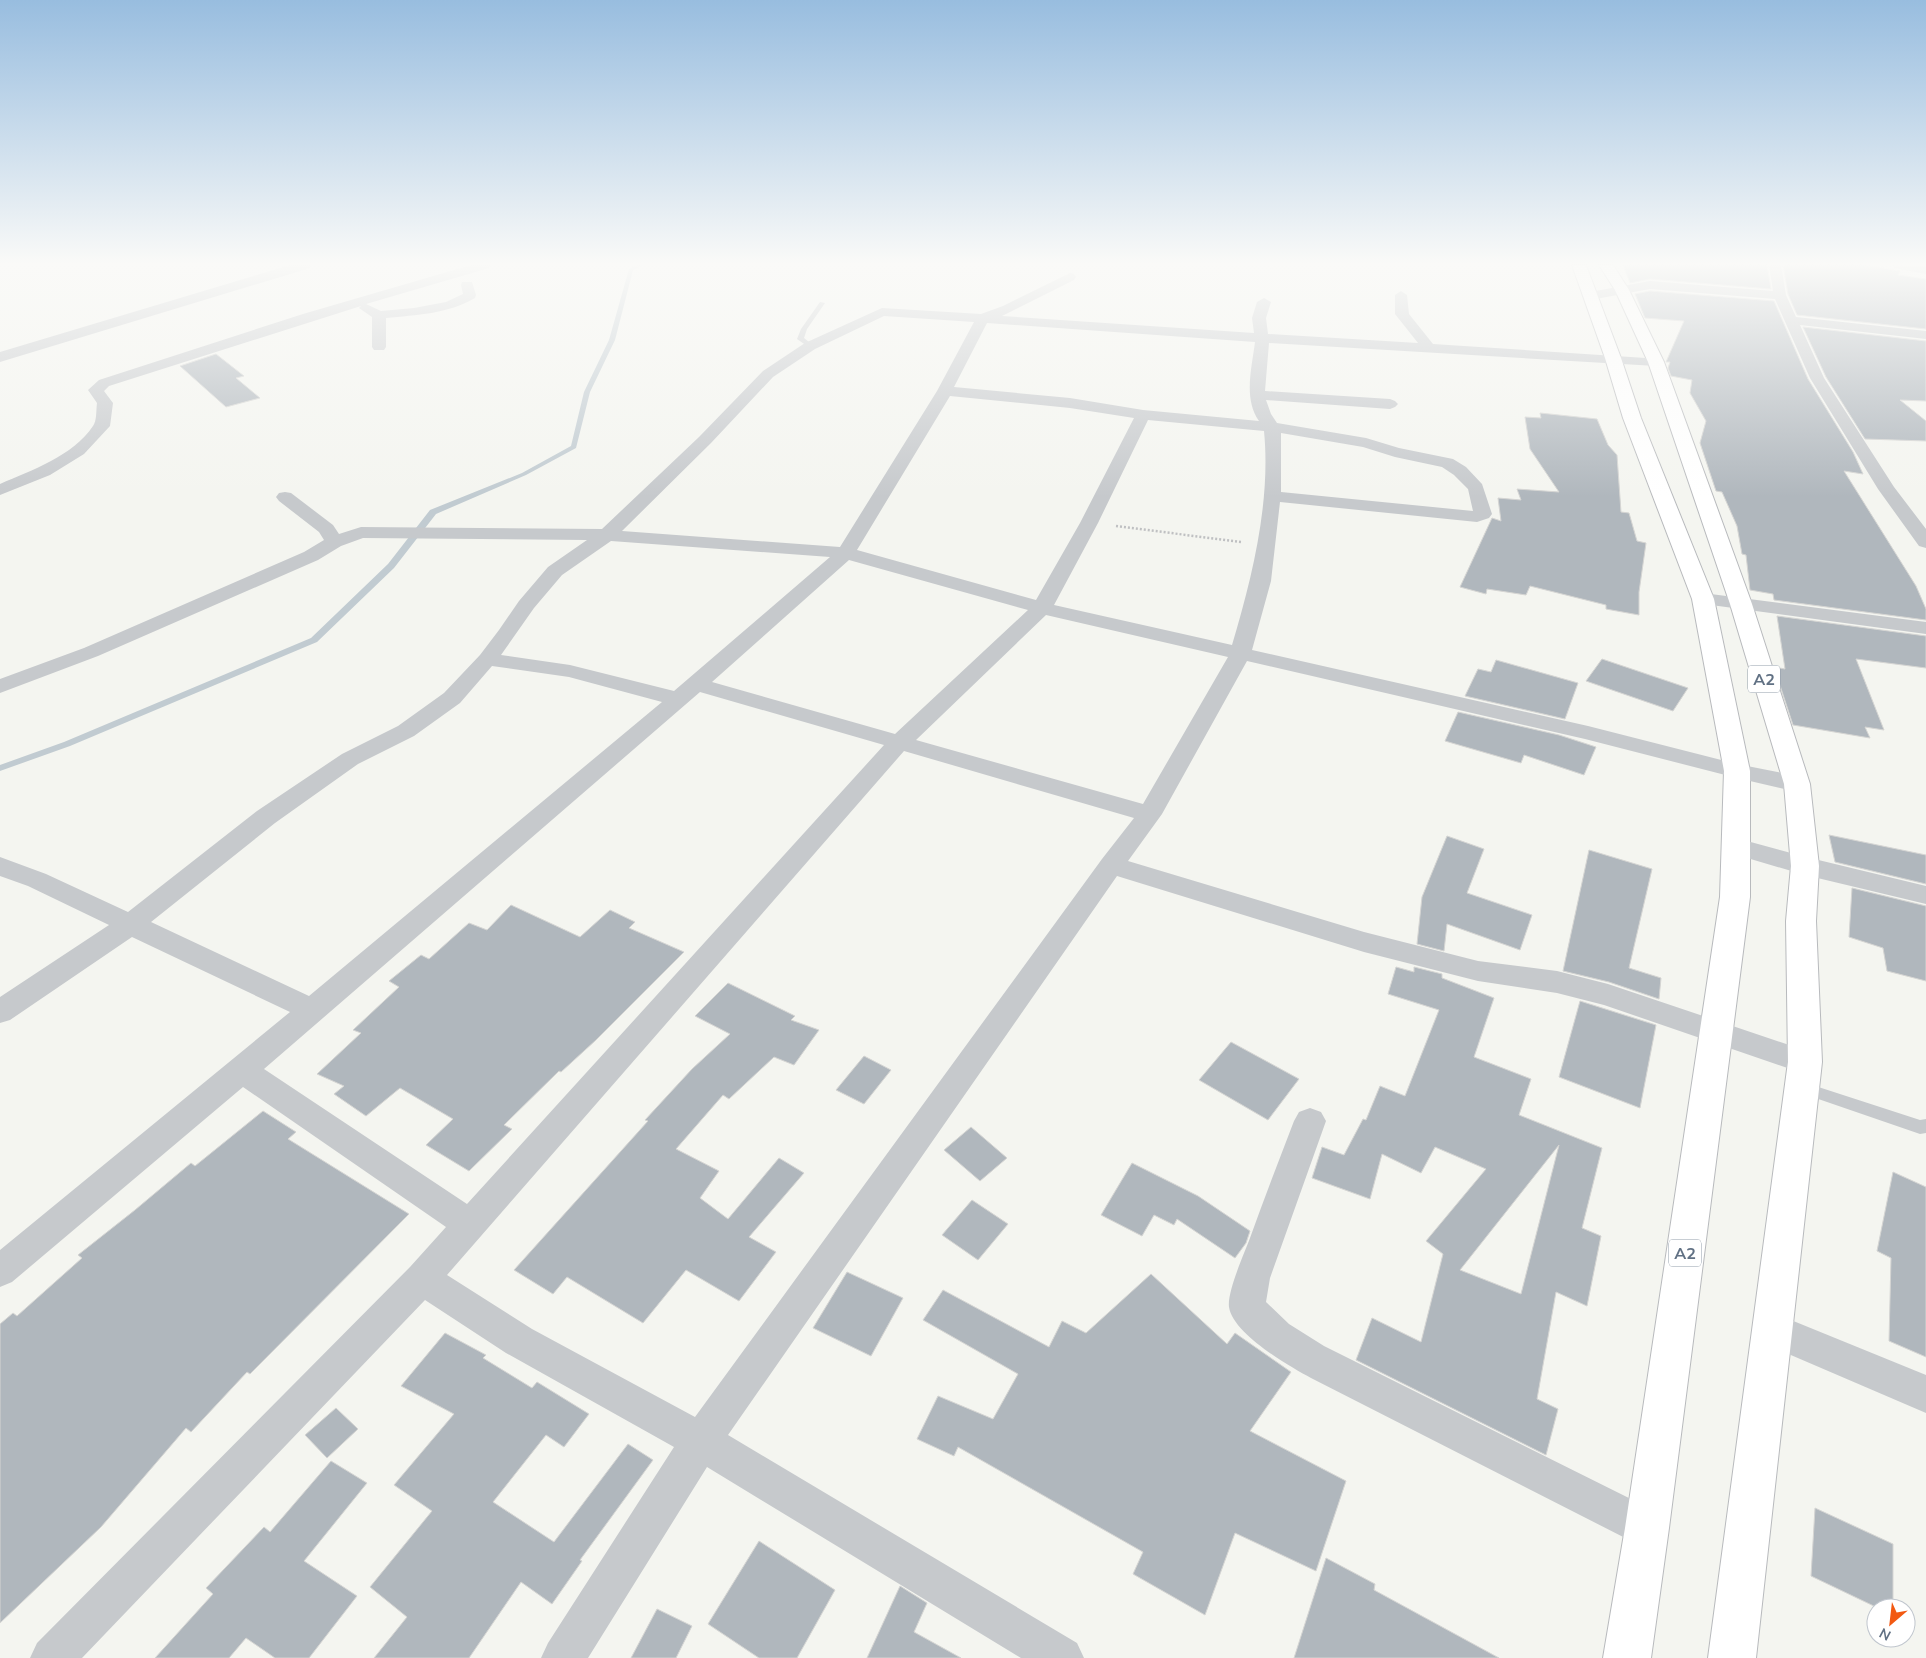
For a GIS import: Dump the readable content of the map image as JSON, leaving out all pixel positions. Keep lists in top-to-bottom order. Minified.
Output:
{"streets":{"highway":["A2"]},"north":"bottom left"}
